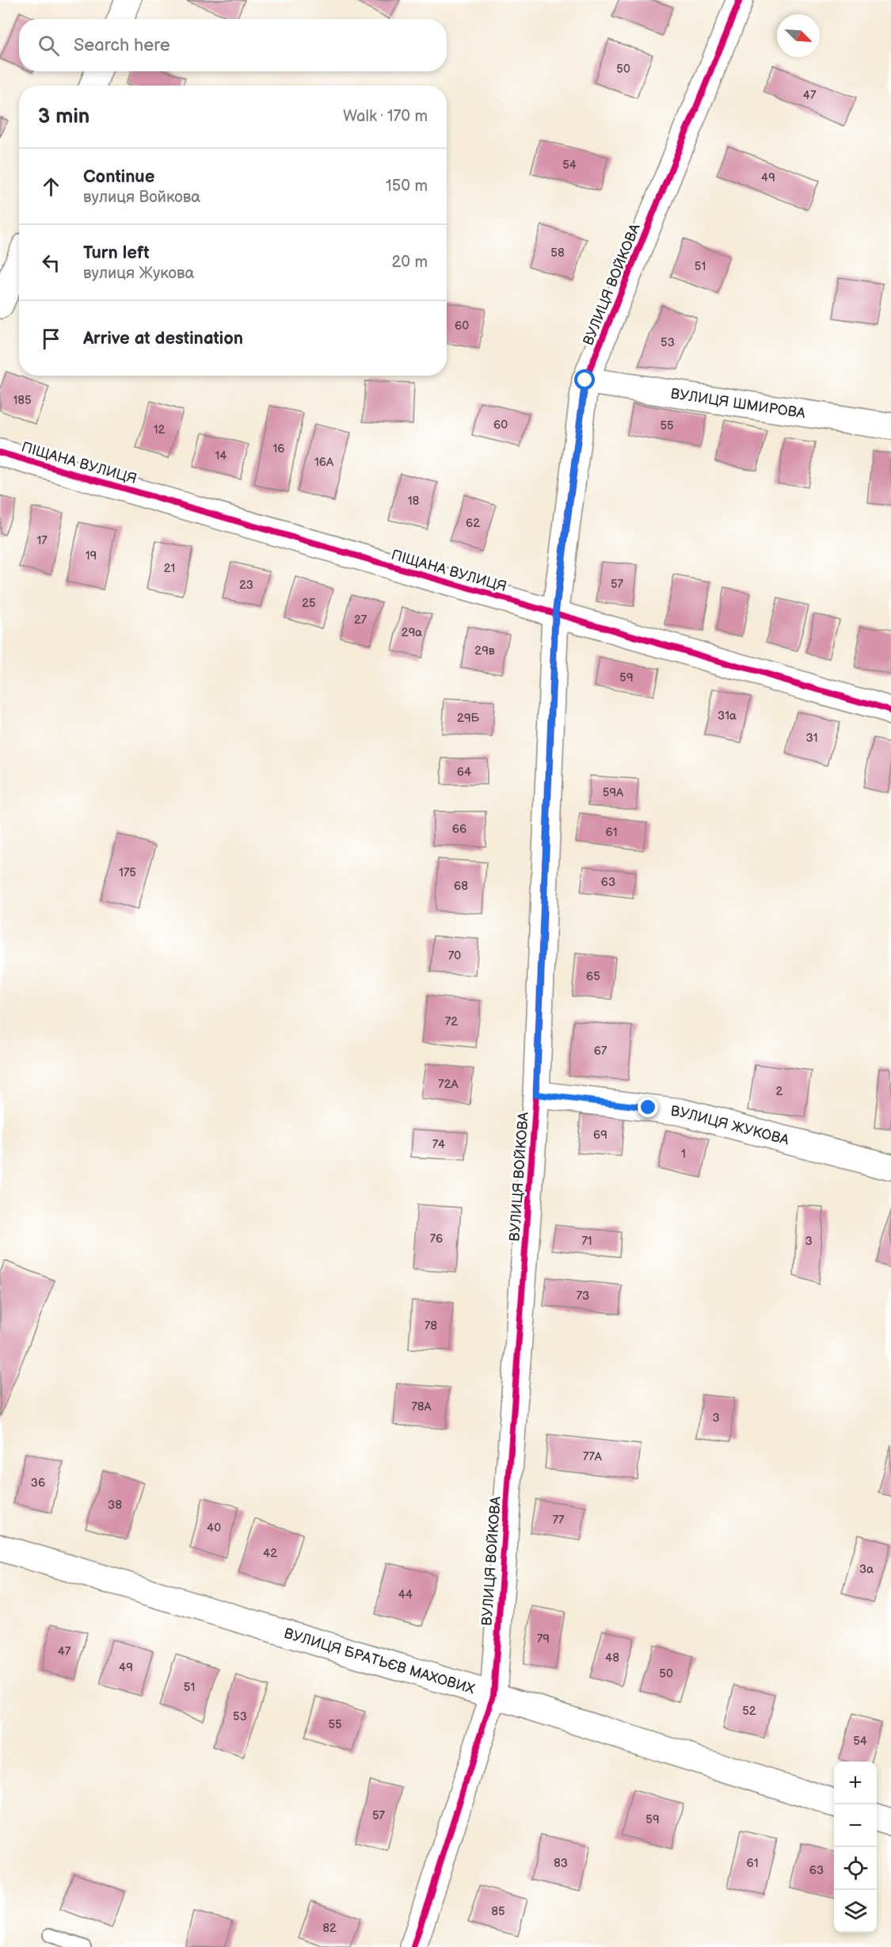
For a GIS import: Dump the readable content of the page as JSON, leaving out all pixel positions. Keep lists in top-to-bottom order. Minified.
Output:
{"streets":{"street":["ВУЛИЦЯ ВОЙКОВА","ВУЛИЦЯ ШМИРОВА","ПІЩАНА ВУЛИЦЯ","ВУЛИЦЯ ЖУКОВА","ВУЛИЦЯ БРАТЬЄВ МАХОВИХ"]},"crossings":[["ВУЛИЦЯ ВОЙКОВА","ВУЛИЦЯ ШМИРОВА"],["ВУЛИЦЯ ВОЙКОВА","ПІЩАНА ВУЛИЦЯ"],["ВУЛИЦЯ ВОЙКОВА","ВУЛИЦЯ ЖУКОВА"],["ВУЛИЦЯ ВОЙКОВА","ВУЛИЦЯ БРАТЬЄВ МАХОВИХ"]],"house_numbers":["50","47","54","49","58","51","60","53","185","60","55","12","16","14","16А","18","62","17","19","21","57","23","25","27","29а","29в","59","31а","29Б","31","64","59А","66","61","175","63","68","70","65","72","67","72А","2","69","74","1","76","71","3","73","78","78А","3","77А","36","38","77","40","42","3а","44","79","47","48","49","50","51","52","53","55","54","57","59","83","61","63","85","82"],"north":"bottom right","page":{"search":"Search here","heading":["3 min","Walk · 170 m"],"list":[["Continue","вулиця Войкова","150 m"],["Turn left","вулиця Жукова","20 m"],"Arrive at destination"],"map_buttons":["+","−"]}}
